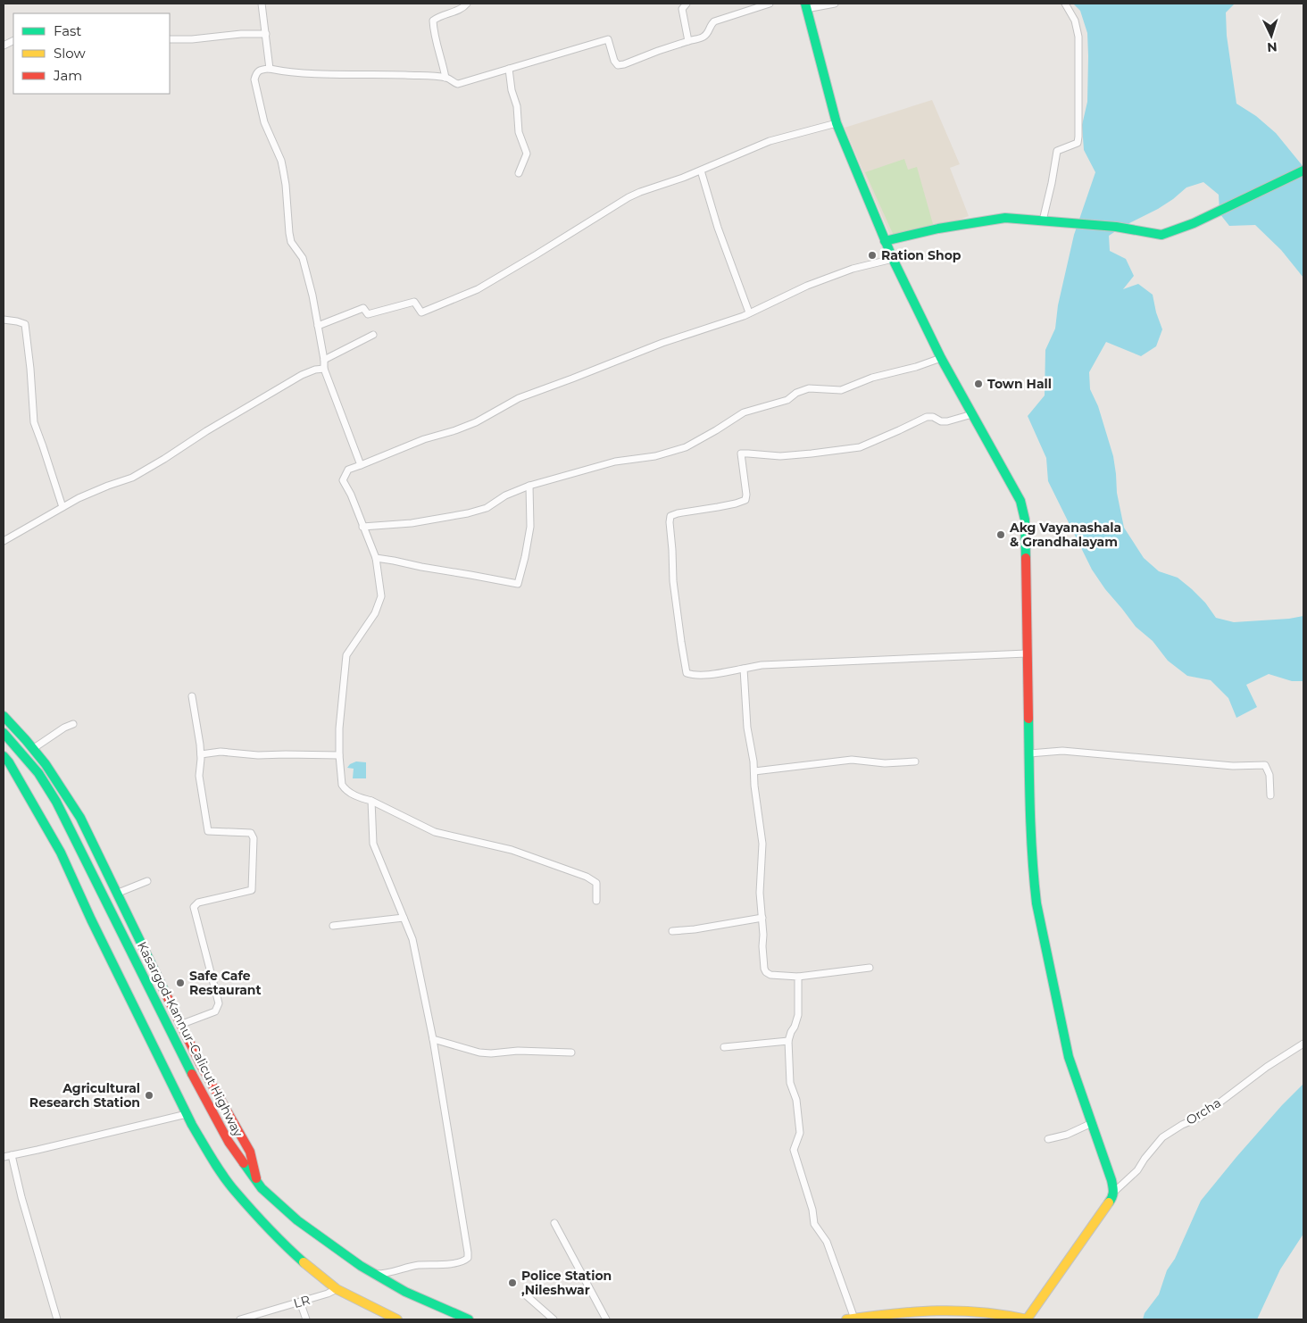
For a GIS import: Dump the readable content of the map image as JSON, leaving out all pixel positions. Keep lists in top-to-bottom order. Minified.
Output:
{"streets":{"main road":["Kasargod-Kannur-Calicut Highway"],"street":["Orcha","LR"]},"places":["Ration Shop","Town Hall","Akg Vayanashala & Grandhalayam","Safe Cafe Restaurant","Agricultural Research Station","Police Station ,Nileshwar"],"legend":["Fast","Slow","Jam"],"north":"bottom"}
